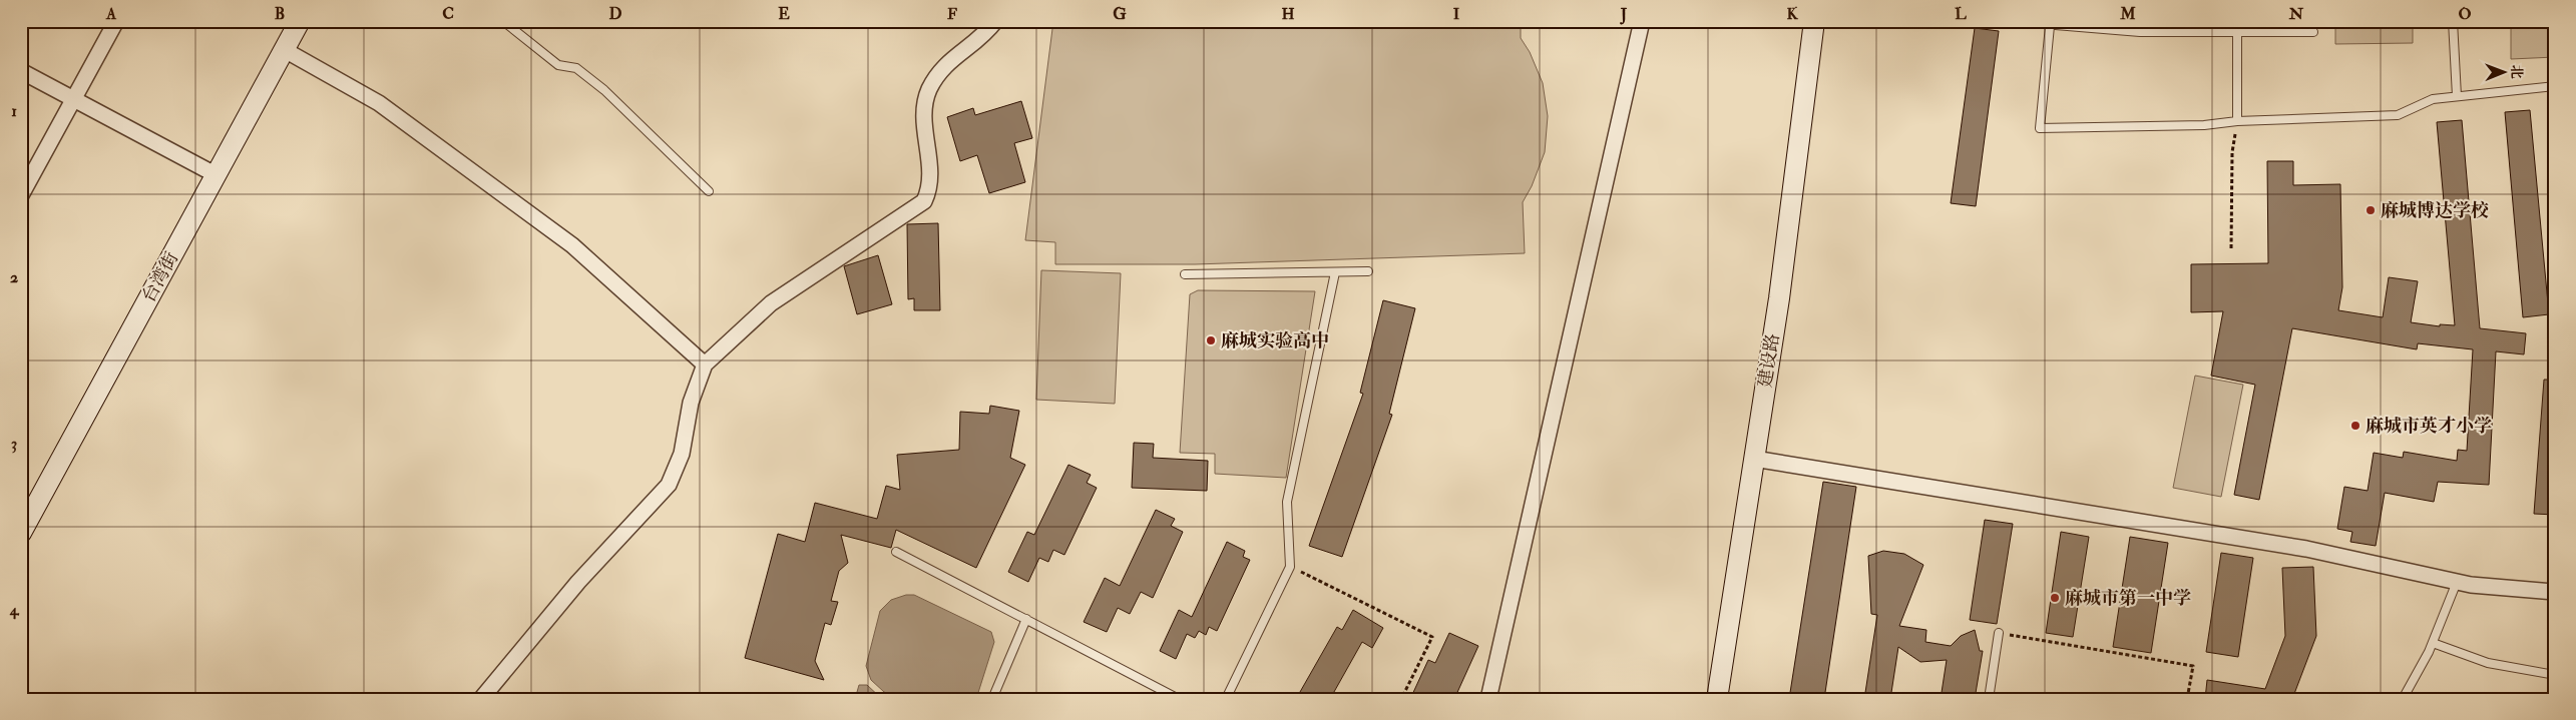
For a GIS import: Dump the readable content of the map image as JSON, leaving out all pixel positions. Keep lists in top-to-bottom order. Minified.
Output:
{"streets":{"street":["台湾街","建设路"]},"places":["麻城博达学校","麻城实验高中","麻城市英才小学","麻城市第一中学"],"north":"right","grid":{"columns":["A","B","C","D","E","F","G","H","I","J","K","L","M","N","O"],"rows":["1","2","3","4"]}}
